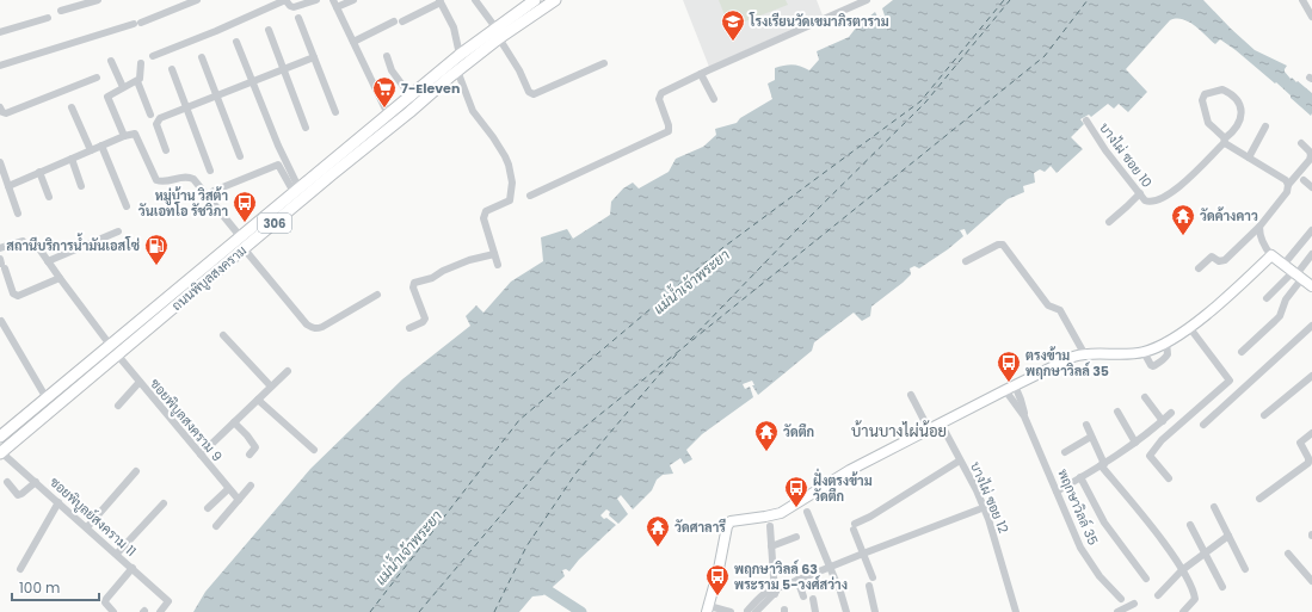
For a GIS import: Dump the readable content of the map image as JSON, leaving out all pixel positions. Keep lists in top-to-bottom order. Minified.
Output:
{"streets":{"main road":["306","ถนนพิบูลสงคราม"],"street":["บางไผ่ ซอย 10","ซอยพิบูลสงคราม 9","บางไผ่ ซอย 12","พฤกษาวิลล์ 35","ซอยพิบูลย์สงคราม 11"]},"crossings":[["ถนนพิบูลสงคราม","ซอยพิบูลสงคราม 9"],["ถนนพิบูลสงคราม","ซอยพิบูลย์สงคราม 11"]],"districts":["บ้านบางไผ่น้อย"],"water":["แม่น้ำเจ้าพระยา"],"places":{"school or university":["โรงเรียนวัดเขมาภิรตาราม"],"supermarket":["7-Eleven"],"bus stop":["หมู่บ้าน วิสต้า วันเอทโอ รัชวิภา","ตรงข้าม พฤกษาวิลล์ 35","ฝั่งตรงข้าม วัดตึก","พฤกษาวิลล์ 63 พระราม 5-วงศ์สว่าง"],"temple":["วัดค้างคาว","วัดตึก","วัดศาลารี"],"fuel station":["สถานีบริการน้ำมันเอสโซ่"]},"scale_bar":"100 m"}
